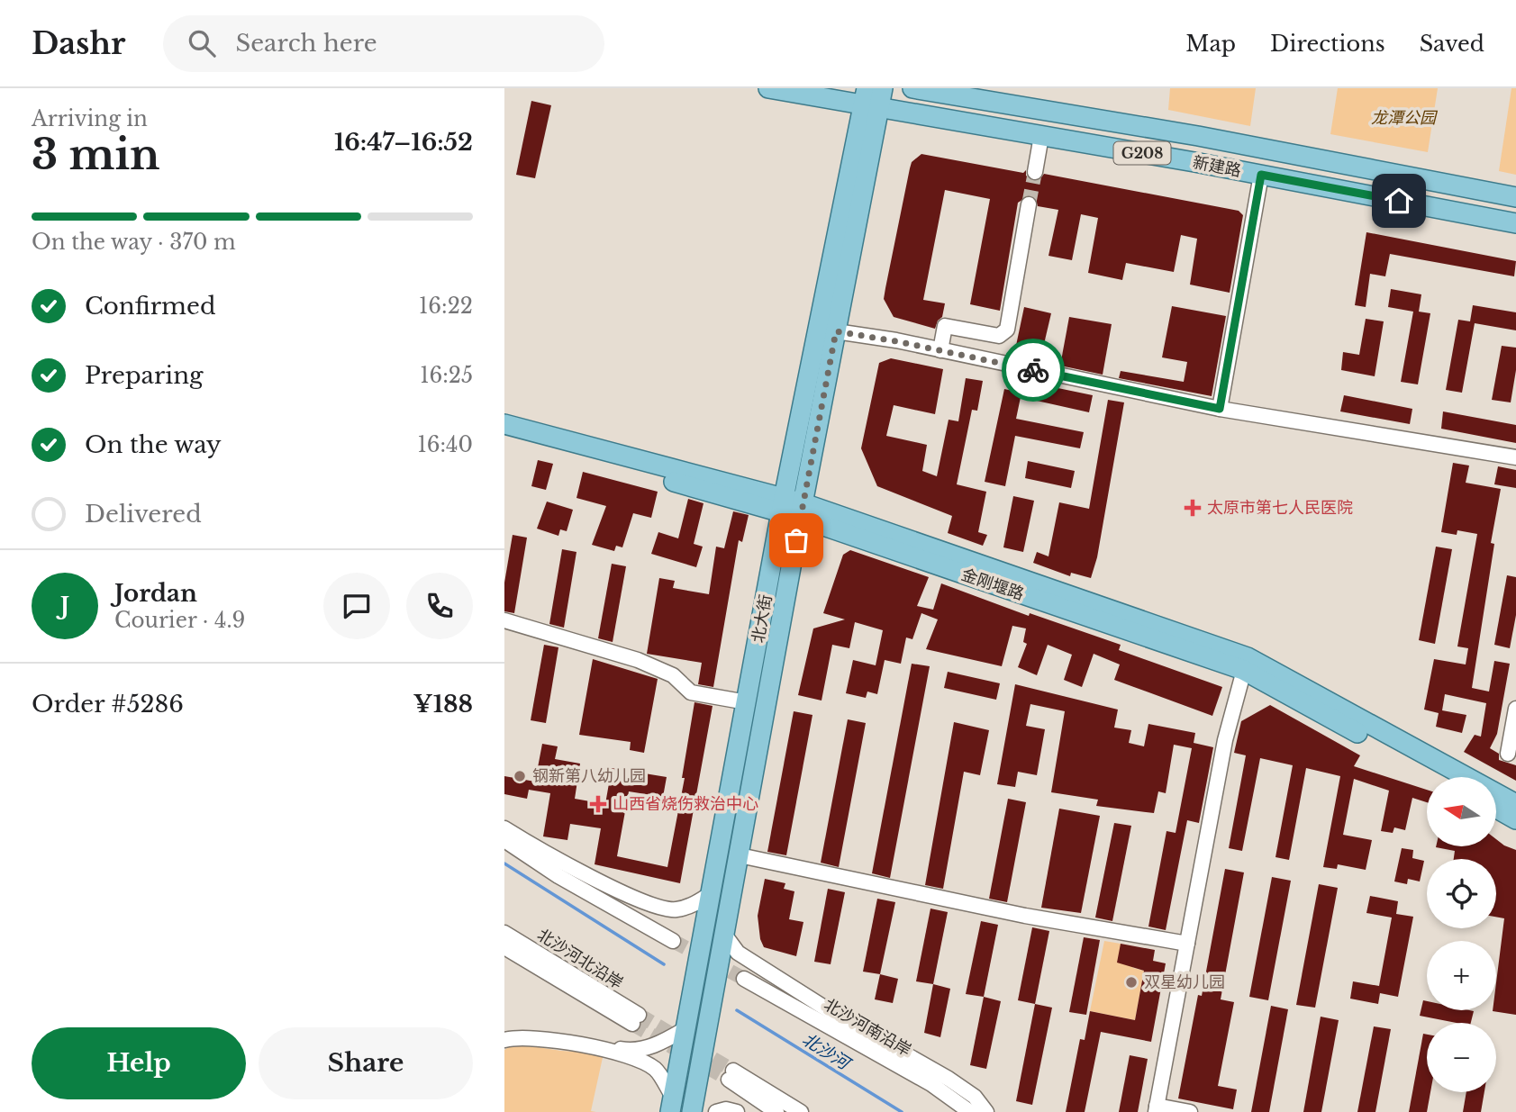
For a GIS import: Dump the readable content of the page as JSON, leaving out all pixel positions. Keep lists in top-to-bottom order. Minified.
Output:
{"streets":{"main road":["G208","新建路","金刚堰路","北大街"],"street":["北沙河北沿岸","北沙河南沿岸"]},"crossings":[["新建路","北大街"],["金刚堰路","北大街"]],"water":["北沙河"],"parks":["龙潭公园"],"places":{"health":["太原市第七人民医院","山西省烧伤救治中心"],"other":["钢新第八幼儿园","双星幼儿园"]},"north":"left","page":{"header":"Dashr","search":"Search here","nav":["Map","Directions","Saved"],"heading":["3 min","Arriving in","16:47–16:52"],"panel":["Jordan","Courier · 4.9","Order #5286","¥188"],"bar":"On the way · 370 m","list":[["Confirmed","16:22"],["Preparing","16:25"],["On the way","16:40"],"Delivered"],"round":"J","map_buttons":["+","−"],"buttons":["Help","Share"]}}
